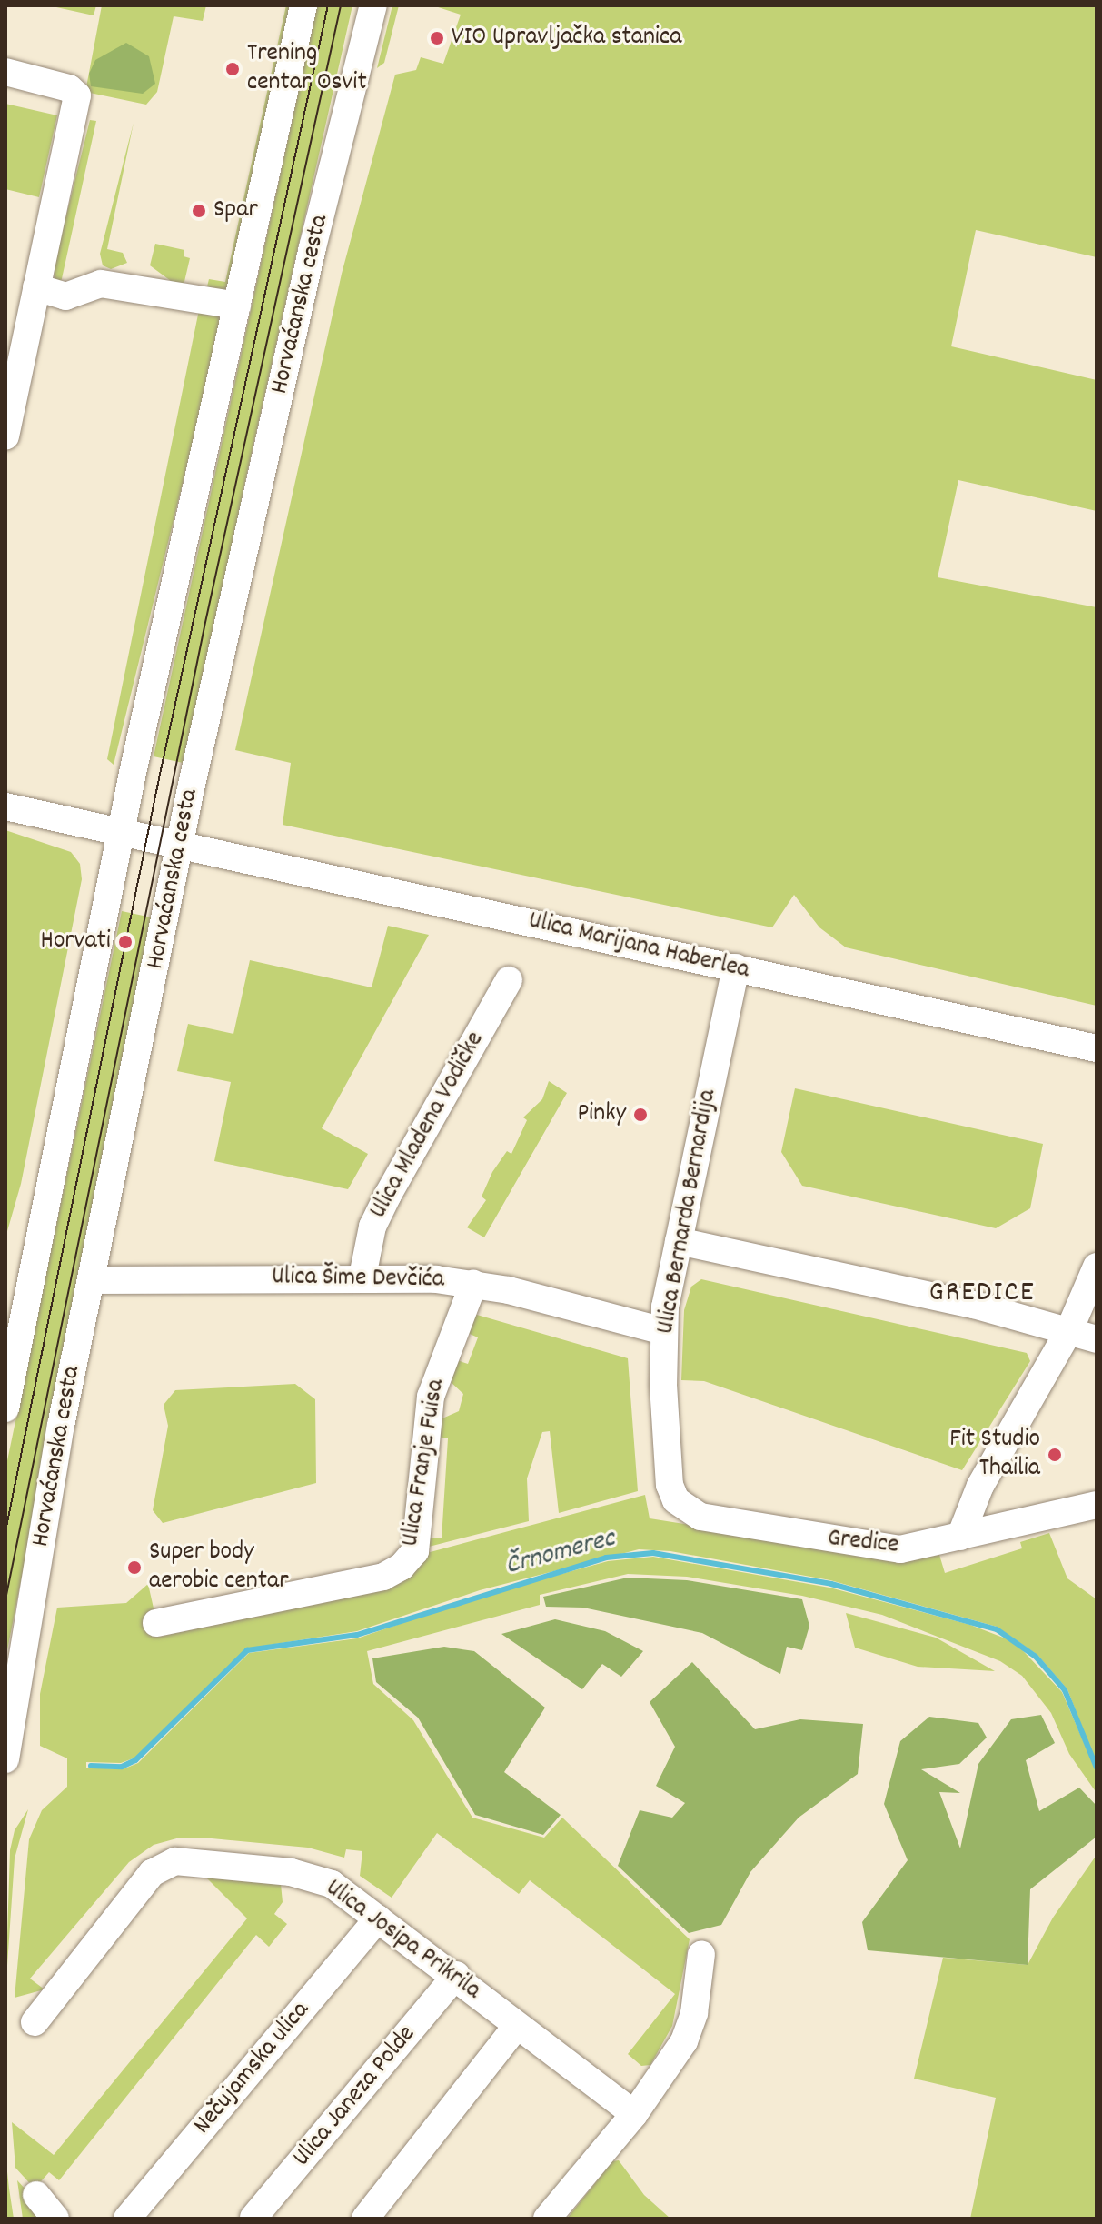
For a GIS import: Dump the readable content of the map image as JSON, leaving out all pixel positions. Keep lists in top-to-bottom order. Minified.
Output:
{"streets":{"street":["Horvaćanska cesta","Ulica Marijana Haberlea","Ulica Mladena Vodičke","Ulica Bernarda Bernardija","Ulica Šime Devčića","Ulica Franje Fuisa","Gredice","Ulica Josipa Prikrila","Nečujamska ulica","Ulica Janeza Polde"]},"crossings":[["Horvaćanska cesta","Ulica Marijana Haberlea"],["Horvaćanska cesta","Ulica Šime Devčića"],["Ulica Marijana Haberlea","Ulica Bernarda Bernardija"],["Ulica Mladena Vodičke","Ulica Šime Devčića"],["Ulica Bernarda Bernardija","Ulica Šime Devčića"],["Ulica Bernarda Bernardija","Gredice"],["Ulica Šime Devčića","Ulica Franje Fuisa"],["Ulica Josipa Prikrila","Nečujamska ulica"],["Ulica Josipa Prikrila","Ulica Janeza Polde"]],"districts":["GREDICE"],"water":["Črnomerec"],"places":["VIO Upravljačka stanica","Trening centar Osvit","Spar","Horvati","Pinky","Fit Studio Thailia","Super body aerobic centar"]}
